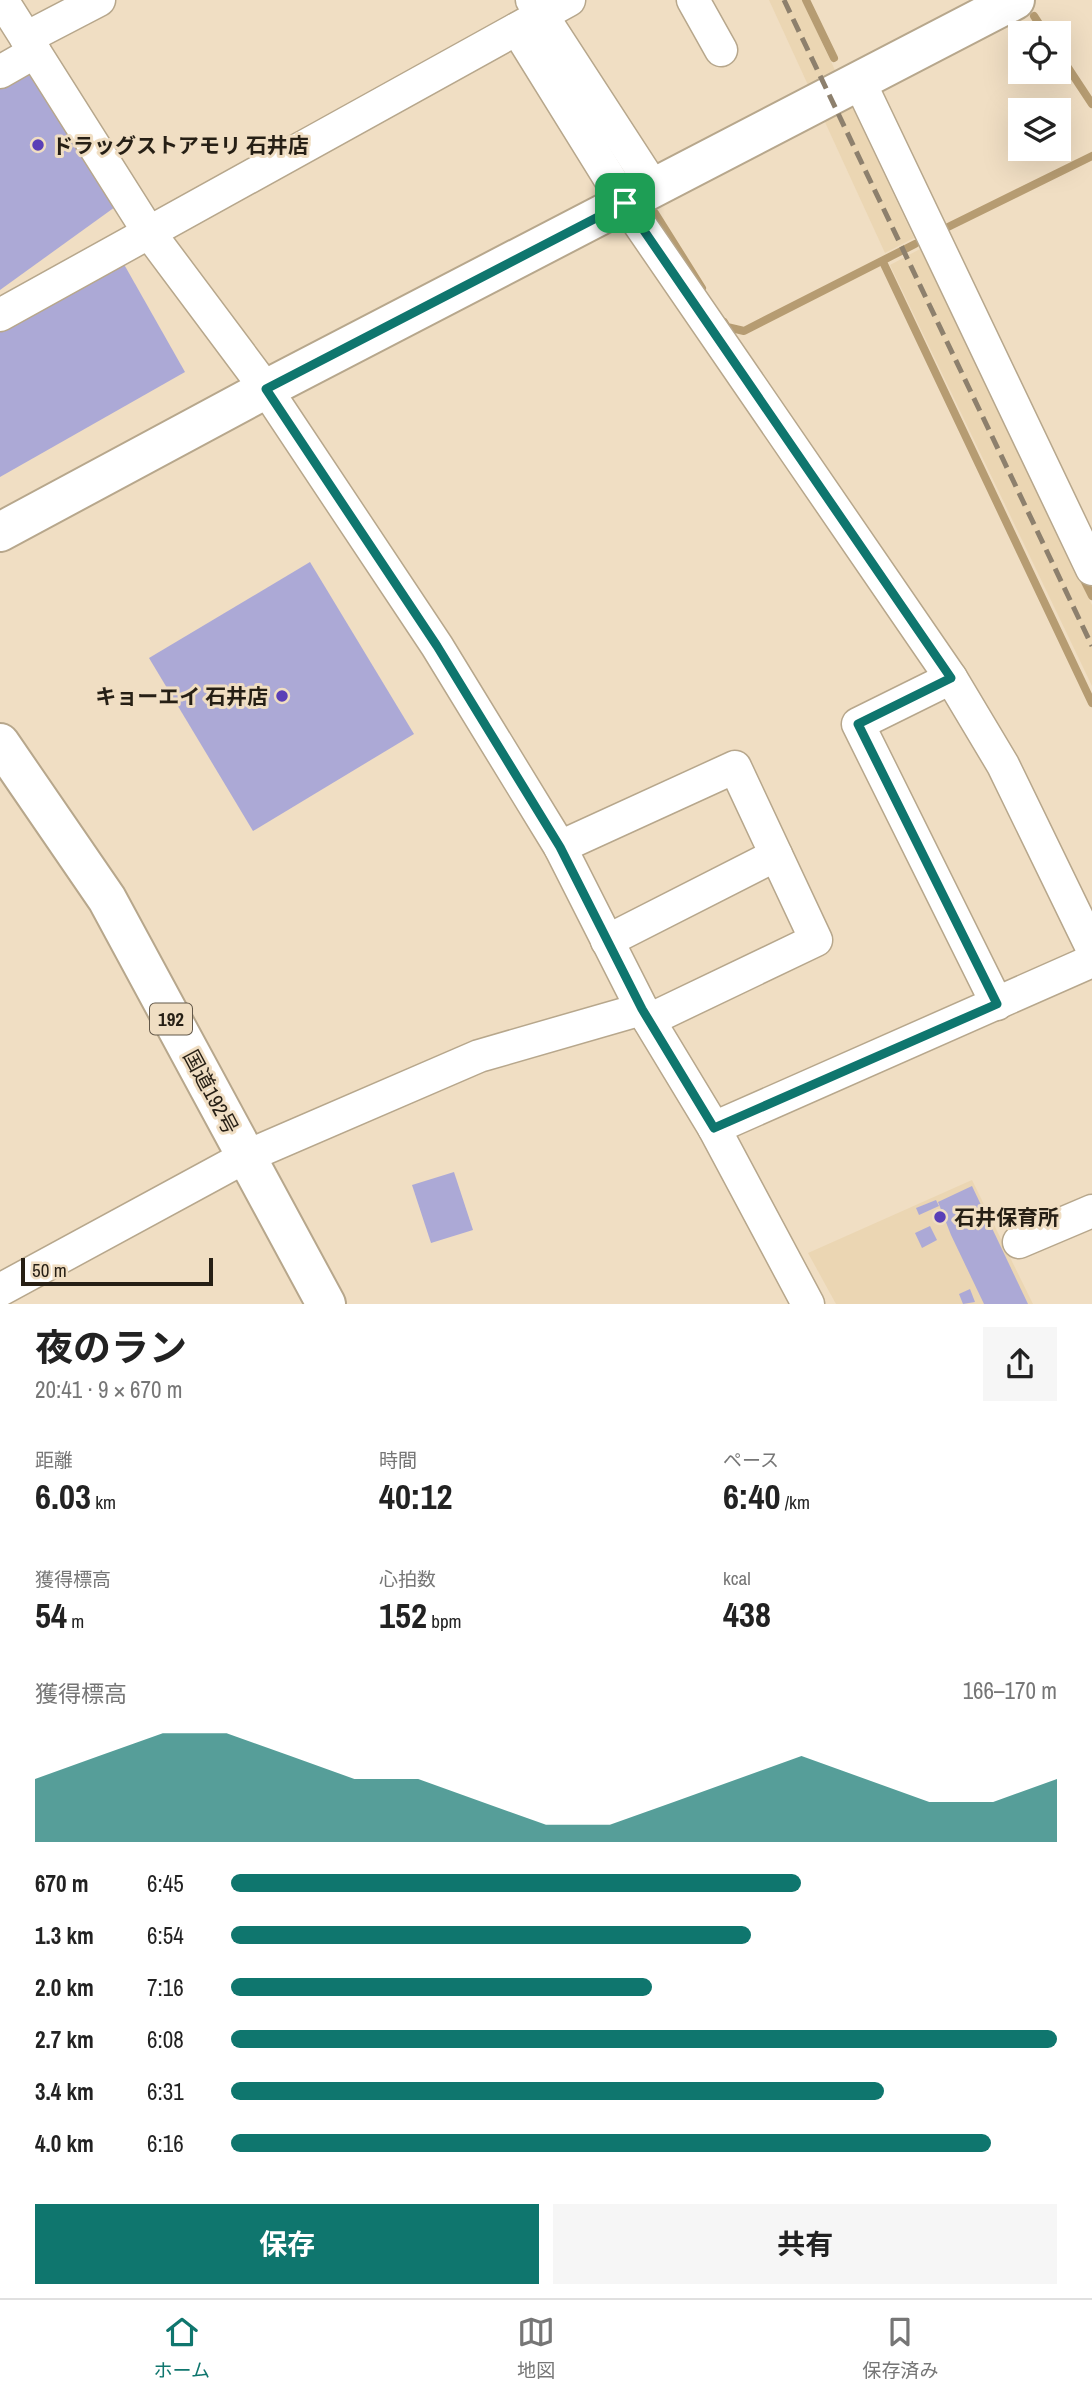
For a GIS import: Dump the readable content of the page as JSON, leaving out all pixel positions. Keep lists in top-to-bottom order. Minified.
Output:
{"streets":{"main road":["192","国道192号"]},"places":["ドラッグストアモリ 石井店","キョーエイ 石井店","石井保育所"],"scale_bar":"50 m","page":{"scale":"50 m","heading":["夜のラン","20:41 · 9 × 670 m"],"stats":[["距離","6.03 km"],["時間","40:12"],["ペース","6:40 /km"],["獲得標高","54 m"],["心拍数","152 bpm"],["kcal","438"]],"chart":["獲得標高","166–170 m"],"list":[{"name":"670 m","note":"6:45"},{"name":"1.3 km","note":"6:54"},{"name":"2.0 km","note":"7:16"},{"name":"2.7 km","note":"6:08"},{"name":"3.4 km","note":"6:31"},{"name":"4.0 km","note":"6:16"}],"buttons":["保存","共有"],"tabs":["ホーム","地図","保存済み"]}}
